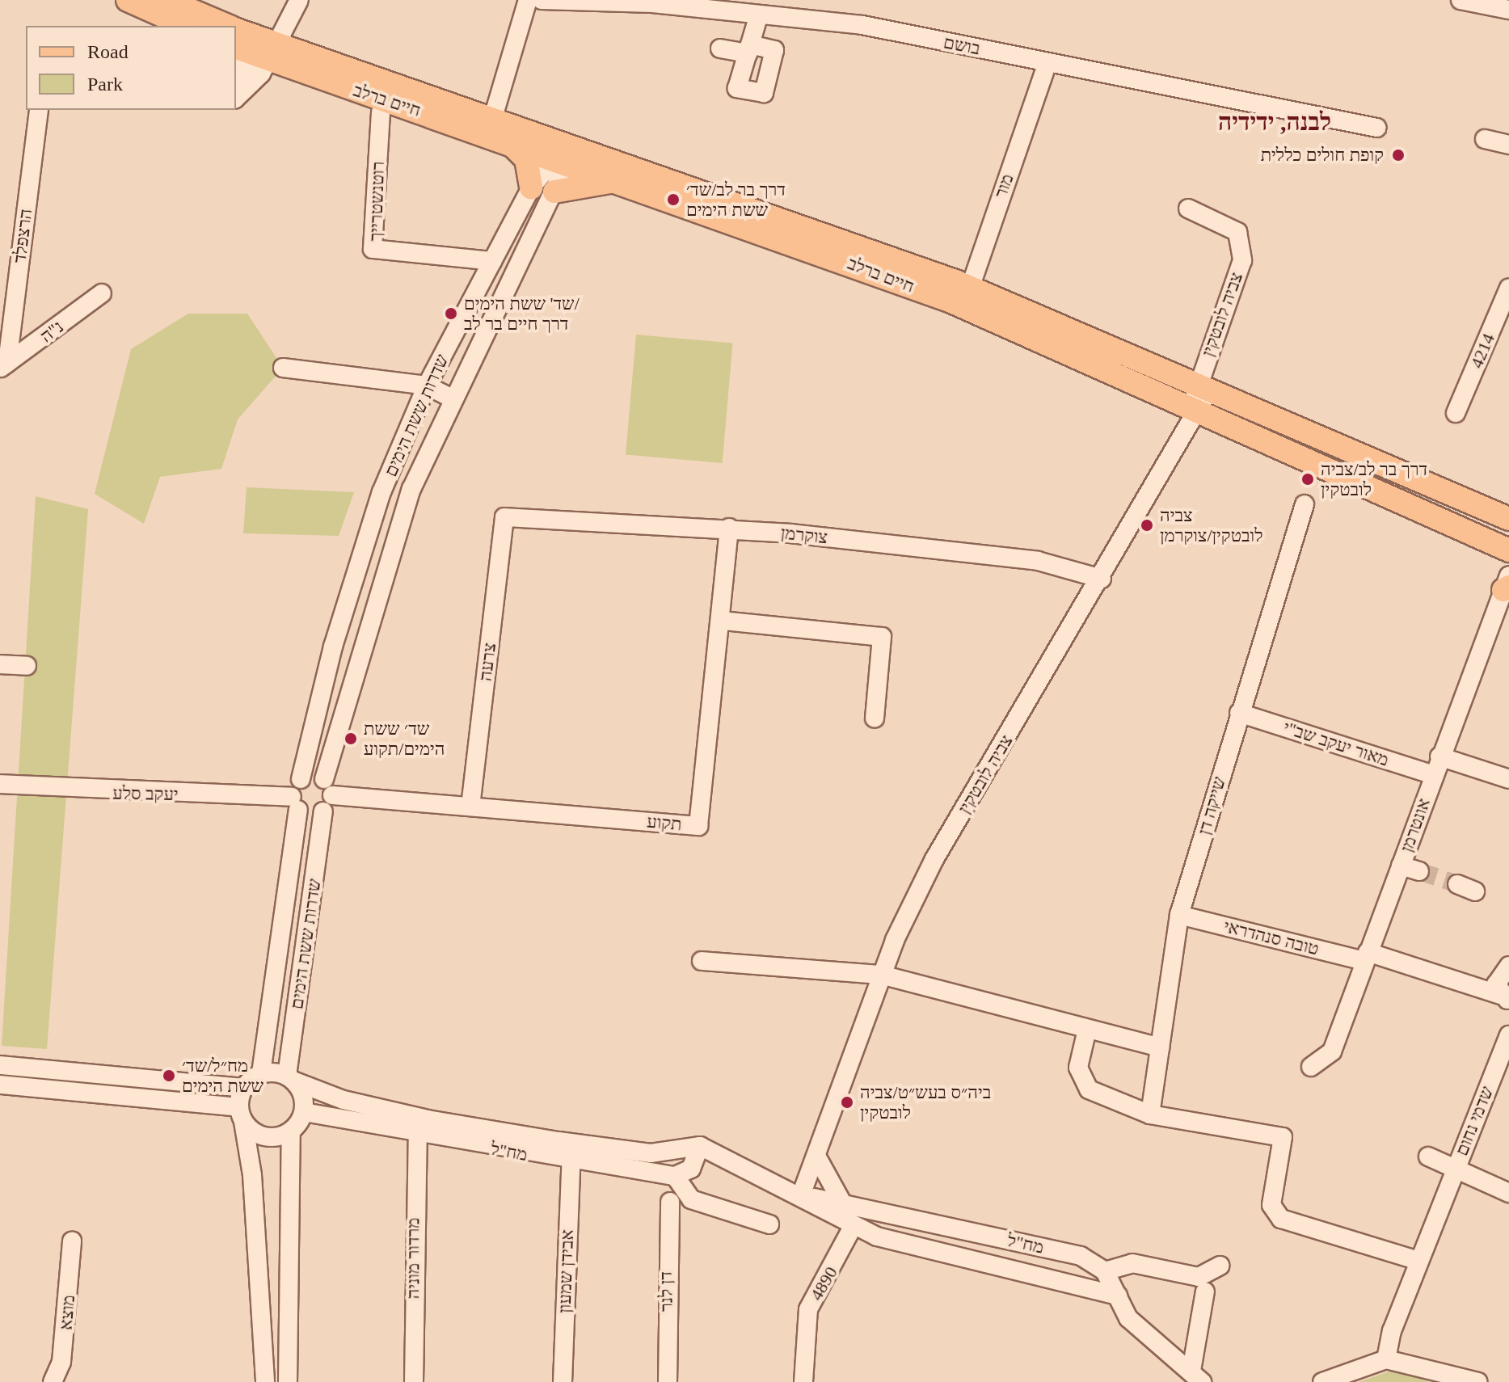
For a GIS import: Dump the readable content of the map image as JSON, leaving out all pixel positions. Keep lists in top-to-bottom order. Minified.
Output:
{"streets":{"main road":["חיים ברלב"],"street":["בושם","מור","רוטנשטרייך","הרצפלד","צביה לובטקין","נ\"ה","4214","שדרות ששת הימים","צוקרמן","צרעה","מאור יעקב שב\"י","יעקב סלע","שייקה דן","תקוע","אונטרמן","טובה סנהדראי","שדמי נחום","מח\"ל","מרדור מוניה","אבידן שמעון","4890","דן לנר","מוצא"]},"crossings":[["בושם","מור"],["חיים ברלב","מור"],["חיים ברלב","צביה לובטקין"],["חיים ברלב","שדרות ששת הימים"],["רוטנשטרייך","שדרות ששת הימים"],["הרצפלד","נ\"ה"],["צביה לובטקין","צוקרמן"],["צביה לובטקין","מח\"ל"],["שדרות ששת הימים","יעקב סלע"],["שדרות ששת הימים","תקוע"],["שדרות ששת הימים","מח\"ל"],["צוקרמן","צרעה"],["צוקרמן","תקוע"],["צרעה","תקוע"],["מאור יעקב שב\"י","שייקה דן"],["מאור יעקב שב\"י","אונטרמן"],["יעקב סלע","תקוע"],["שייקה דן","טובה סנהדראי"],["אונטרמן","טובה סנהדראי"],["מח\"ל","מרדור מוניה"],["מח\"ל","אבידן שמעון"],["מח\"ל","4890"]],"districts":["לבנה, ידידיה"],"places":["קופת חולים כללית","דרך בר לב/שד׳ ששת הימים","שד' ששת הימים/ דרך חיים בר לב","דרך בר לב/צביה לובטקין","צביה לובטקין/צוקרמן","שד׳ ששת הימים/תקוע","מח״ל/שד׳ ששת הימים","ביה״ס בעש״ט/צביה לובטקין"],"legend":["Road","Park"]}
